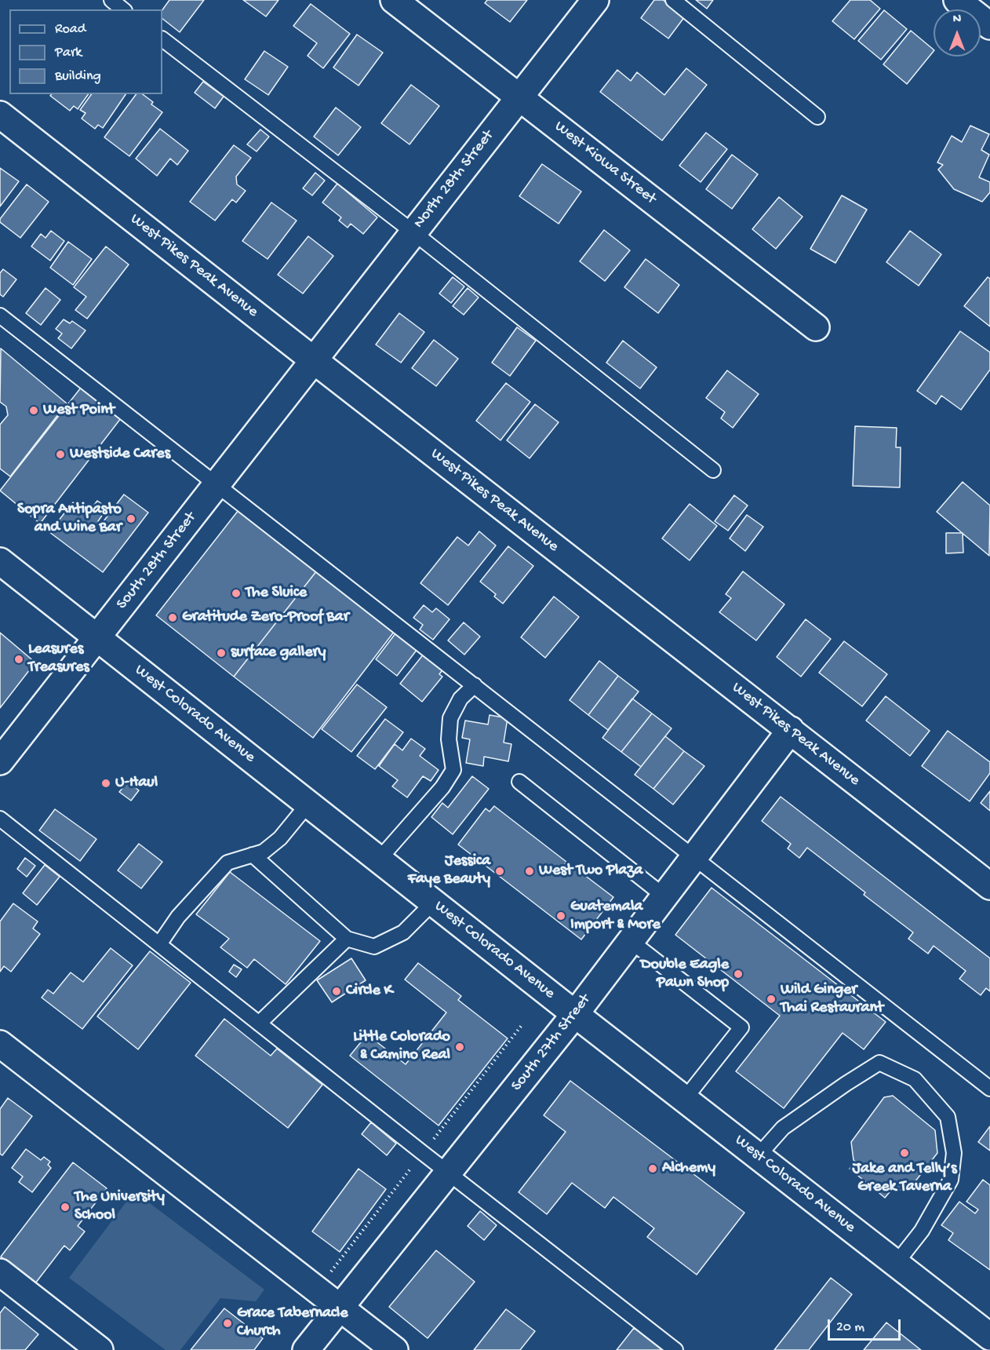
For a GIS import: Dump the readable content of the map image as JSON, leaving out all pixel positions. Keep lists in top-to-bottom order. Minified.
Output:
{"streets":{"street":["West Kiowa Street","North 28th Street","West Pikes Peak Avenue","South 28th Street","West Colorado Avenue","South 27th Street"]},"crossings":[["West Kiowa Street","North 28th Street"],["North 28th Street","West Pikes Peak Avenue"],["North 28th Street","South 28th Street"],["West Pikes Peak Avenue","South 28th Street"],["West Pikes Peak Avenue","South 27th Street"],["South 28th Street","West Colorado Avenue"],["West Colorado Avenue","South 27th Street"]],"places":["West Point","Westside Cares","Sopra Antipasto and Wine Bar","The Sluice","Gratitude Zero-Proof Bar","surface gallery","Leasures Treasures","U-Haul","Jessica Faye Beauty","West Two Plaza","Guatemala Import & More","Double Eagle Pawn Shop","Circle K","Wild Ginger Thai Restaurant","Little Colorado & Camino Real","Jake and Telly’s Greek Taverna","Alchemy","The University School","Grace Tabernacle Church"],"legend":["Road","Park","Building"],"scale_bar":"20 m","north":"top"}
